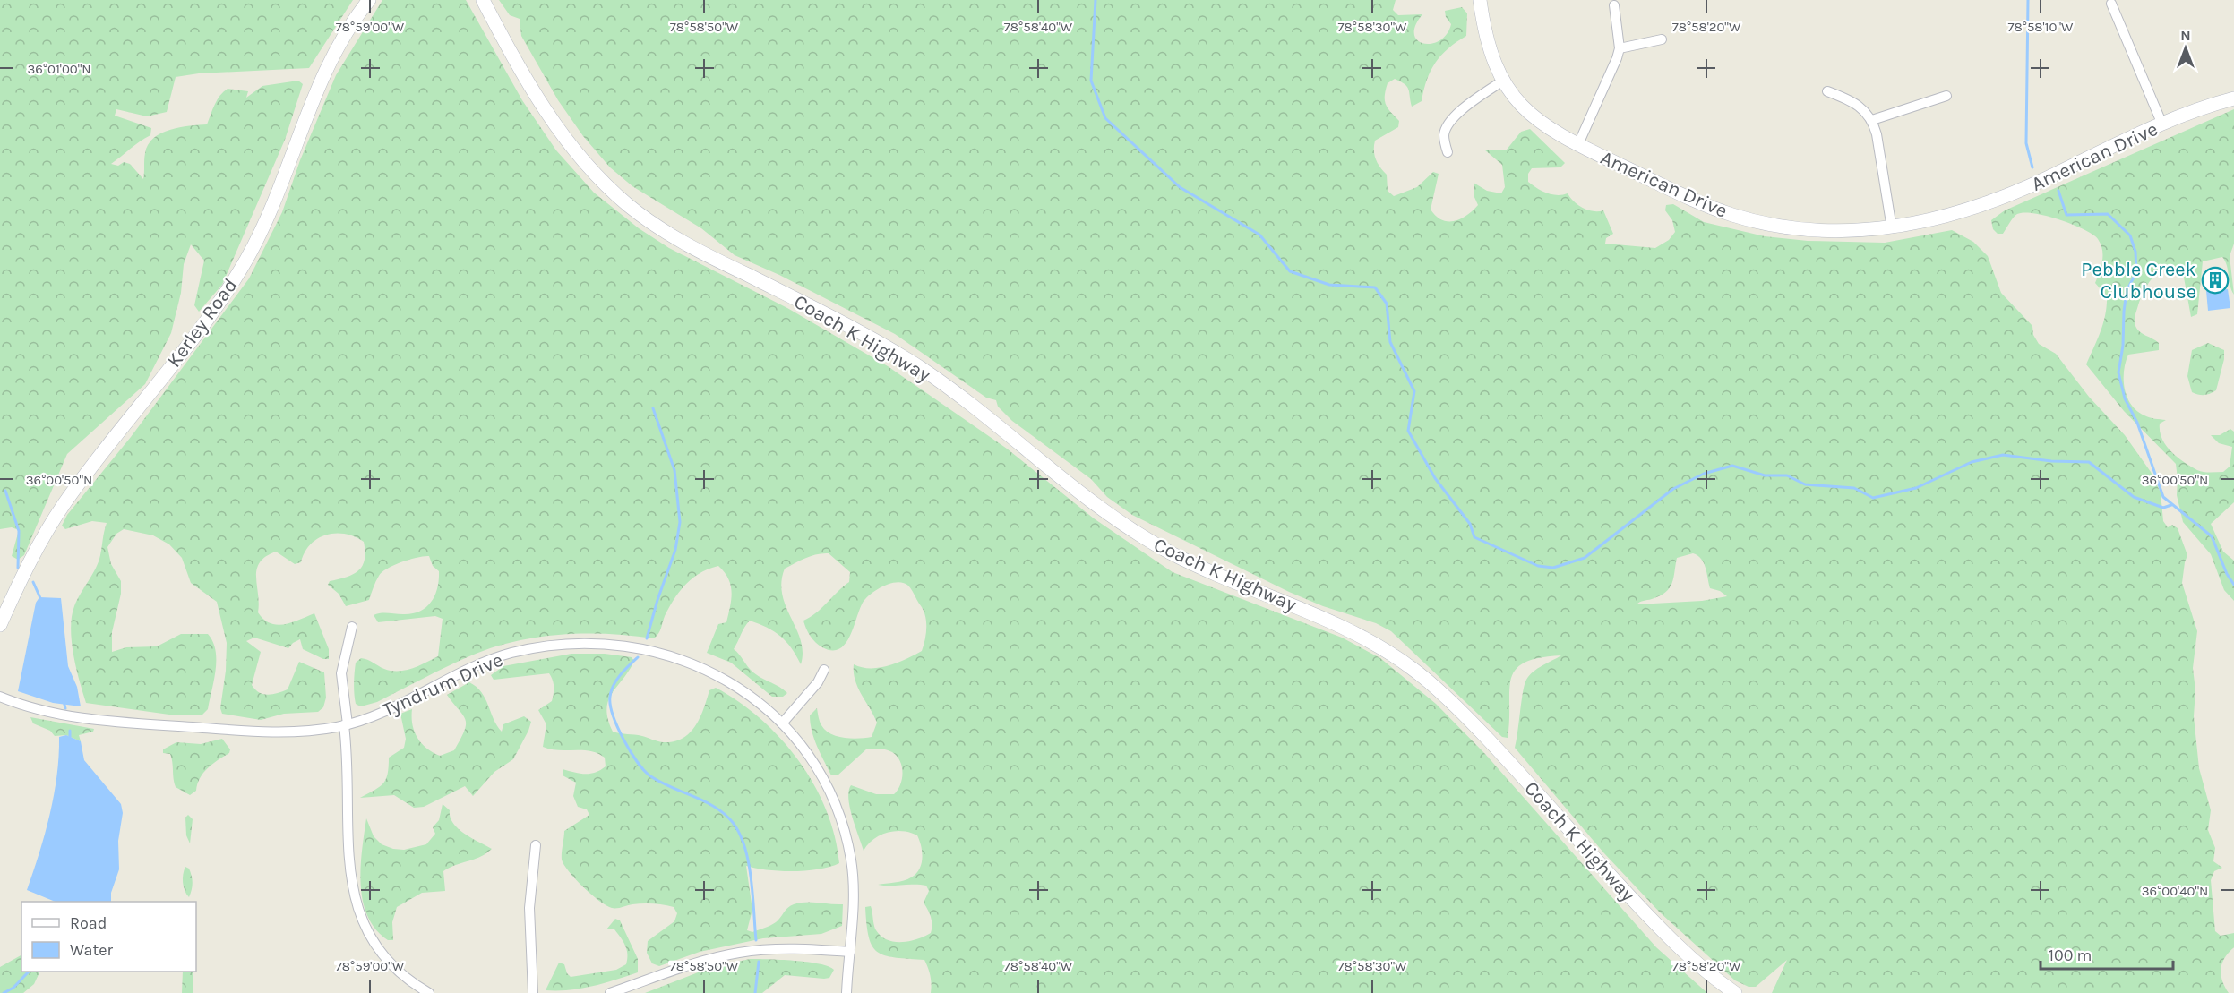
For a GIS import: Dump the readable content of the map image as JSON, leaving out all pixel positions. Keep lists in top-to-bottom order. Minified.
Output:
{"streets":{"street":["American Drive","Kerley Road","Coach K Highway","Tyndrum Drive"]},"places":{"building":["Pebble Creek Clubhouse"]},"legend":["Road","Water"],"scale_bar":"100 m","north":"top","coordinates":["78°59'00\"W","78°58'50\"W","78°58'40\"W","78°58'30\"W","78°58'20\"W","78°58'10\"W","36°01'00\"N","36°00'50\"N","36°00'40\"N"]}
